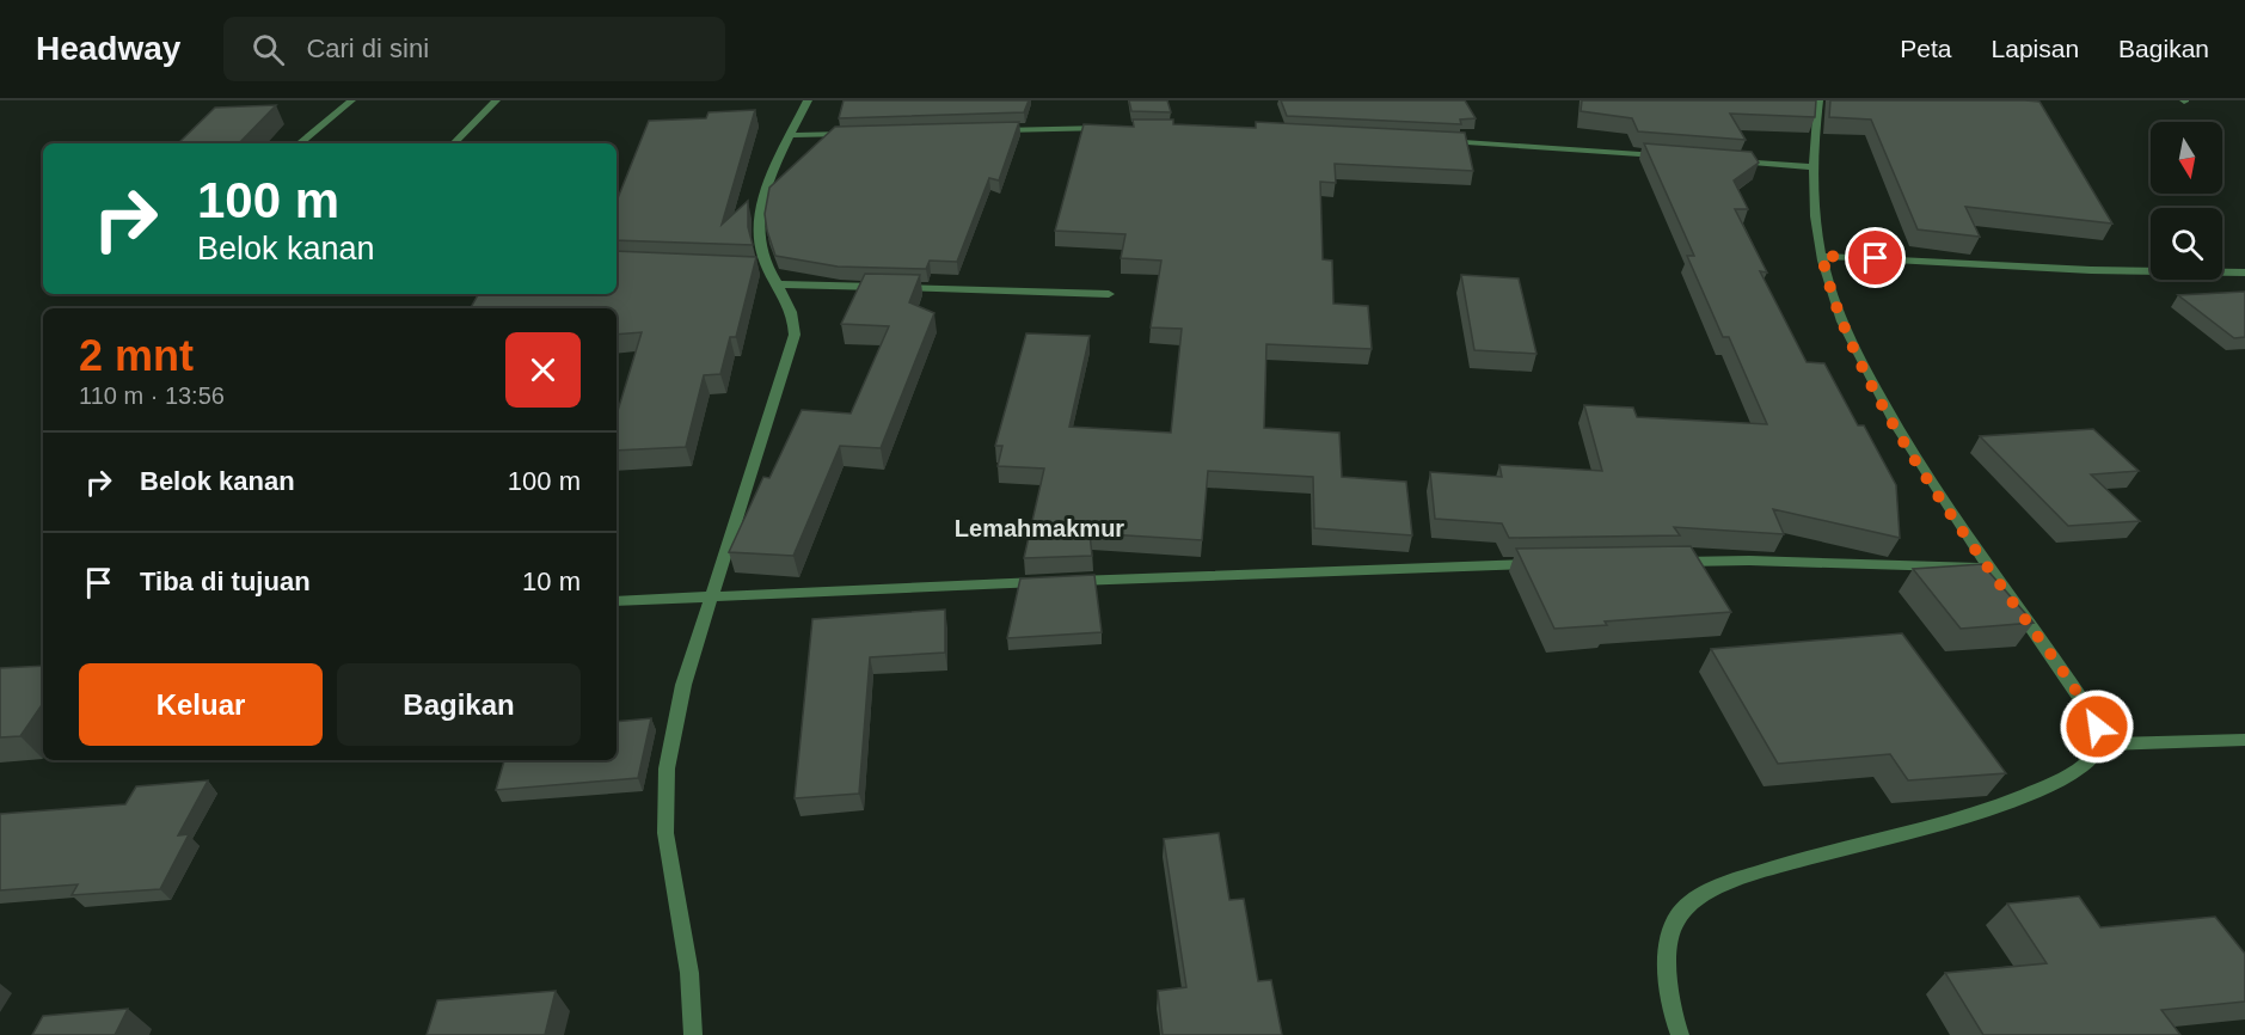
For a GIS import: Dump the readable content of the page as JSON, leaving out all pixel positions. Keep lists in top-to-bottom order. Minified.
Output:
{"districts":["Lemahmakmur"],"north":"bottom","page":{"header":"Headway","search":"Cari di sini","nav":["Peta","Lapisan","Bagikan"],"turn":["100 m","Belok kanan"],"heading":["2 mnt","110 m · 13:56"],"list":[{"name":"Belok kanan","value":"100 m"},{"name":"Tiba di tujuan","value":"10 m"}],"buttons":["Keluar","Bagikan"]}}
